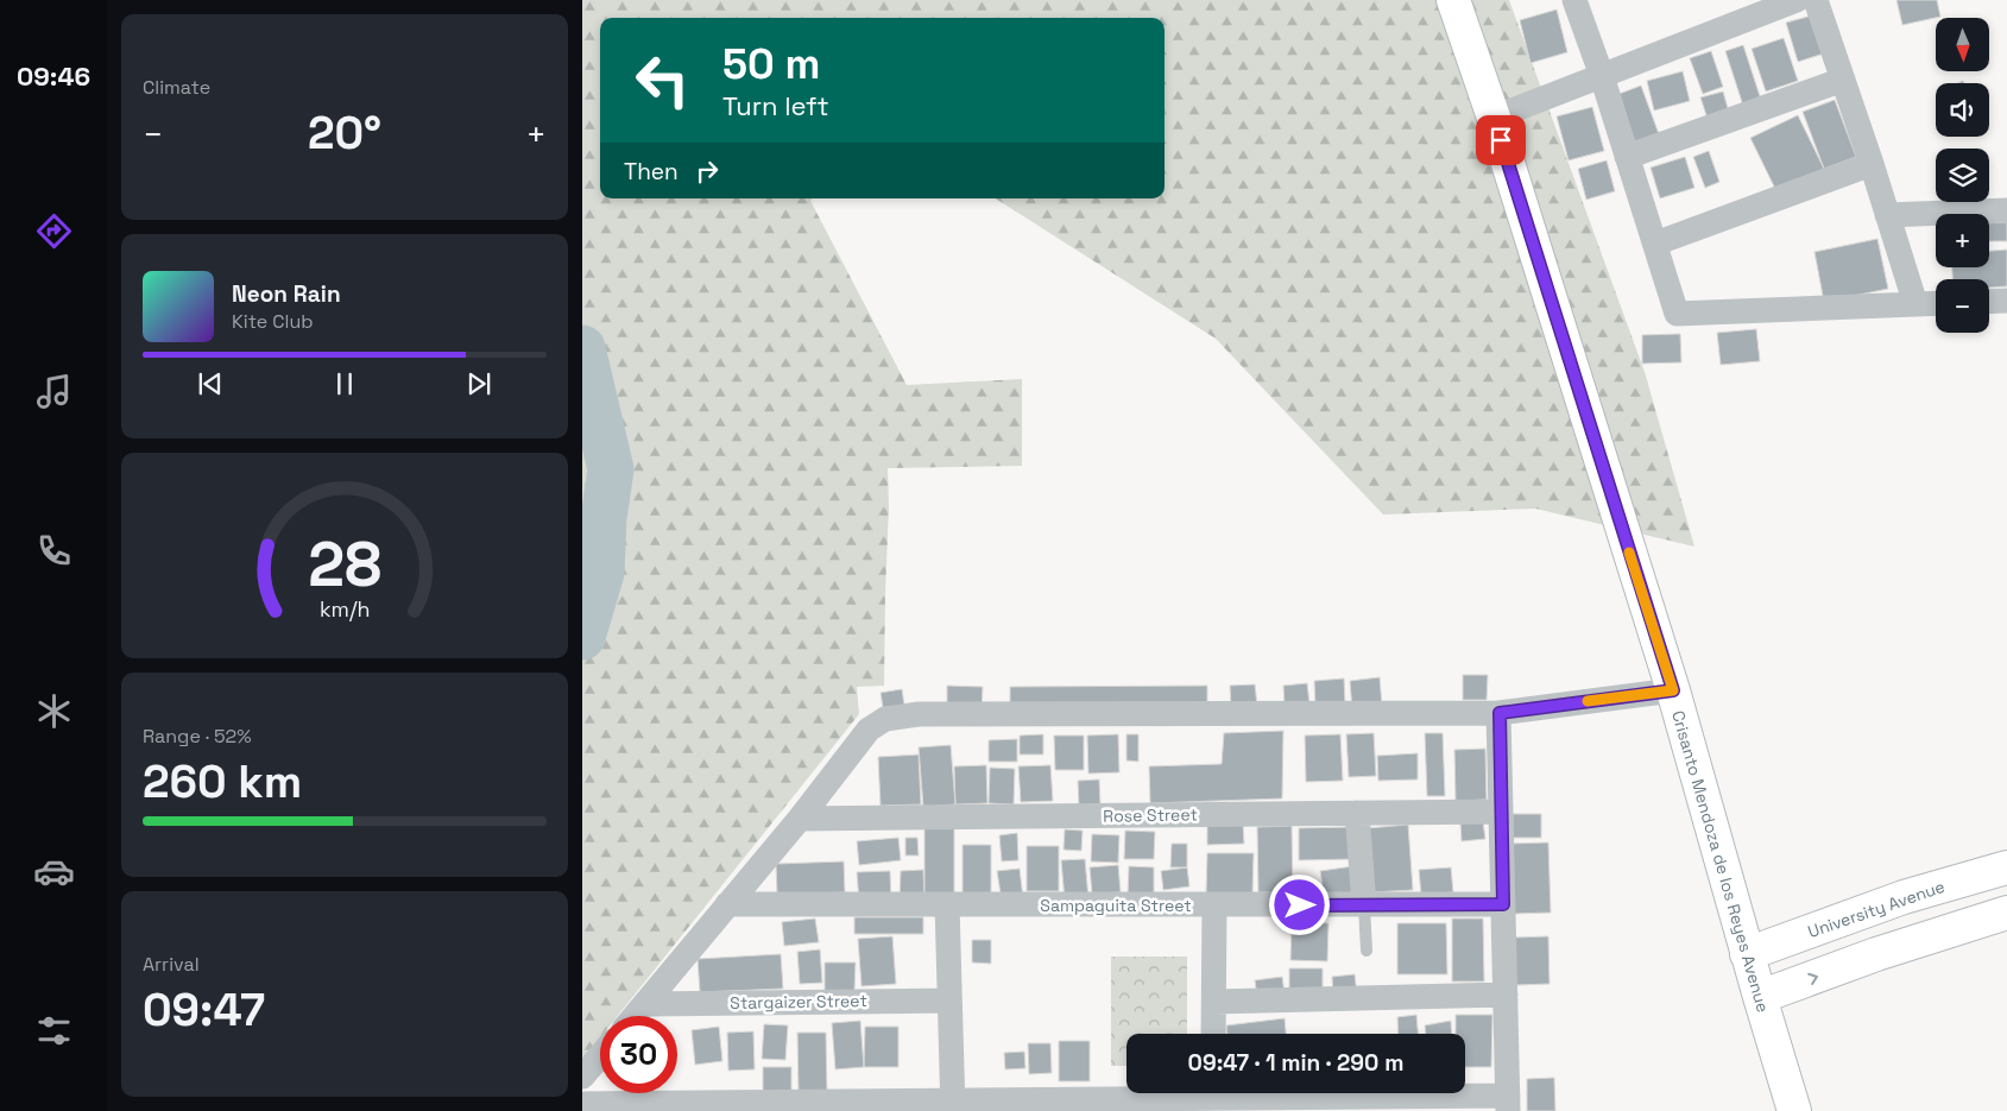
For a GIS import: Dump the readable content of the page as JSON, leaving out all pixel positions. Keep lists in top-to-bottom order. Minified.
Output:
{"streets":{"main road":["Crisanto Mendoza de los Reyes Avenue","University Avenue"],"street":["Rose Street","Sampaguita Street","Stargaizer Street"]},"crossings":[["Crisanto Mendoza de los Reyes Avenue","University Avenue"]],"north":"bottom","page":{"tabs":"09:46","tile":["Climate",["Range · 52%","260 km"],["Arrival","09:47"]],"map_buttons":["+","−"],"turn":["50 m","Turn left"],"heat":["−","20°","+"],"then":"Then","song":["Neon Rain","Kite Club"],"limit":"30","trip":"09:47 · 1 min · 290 m","gauge":["28","km/h"]}}
